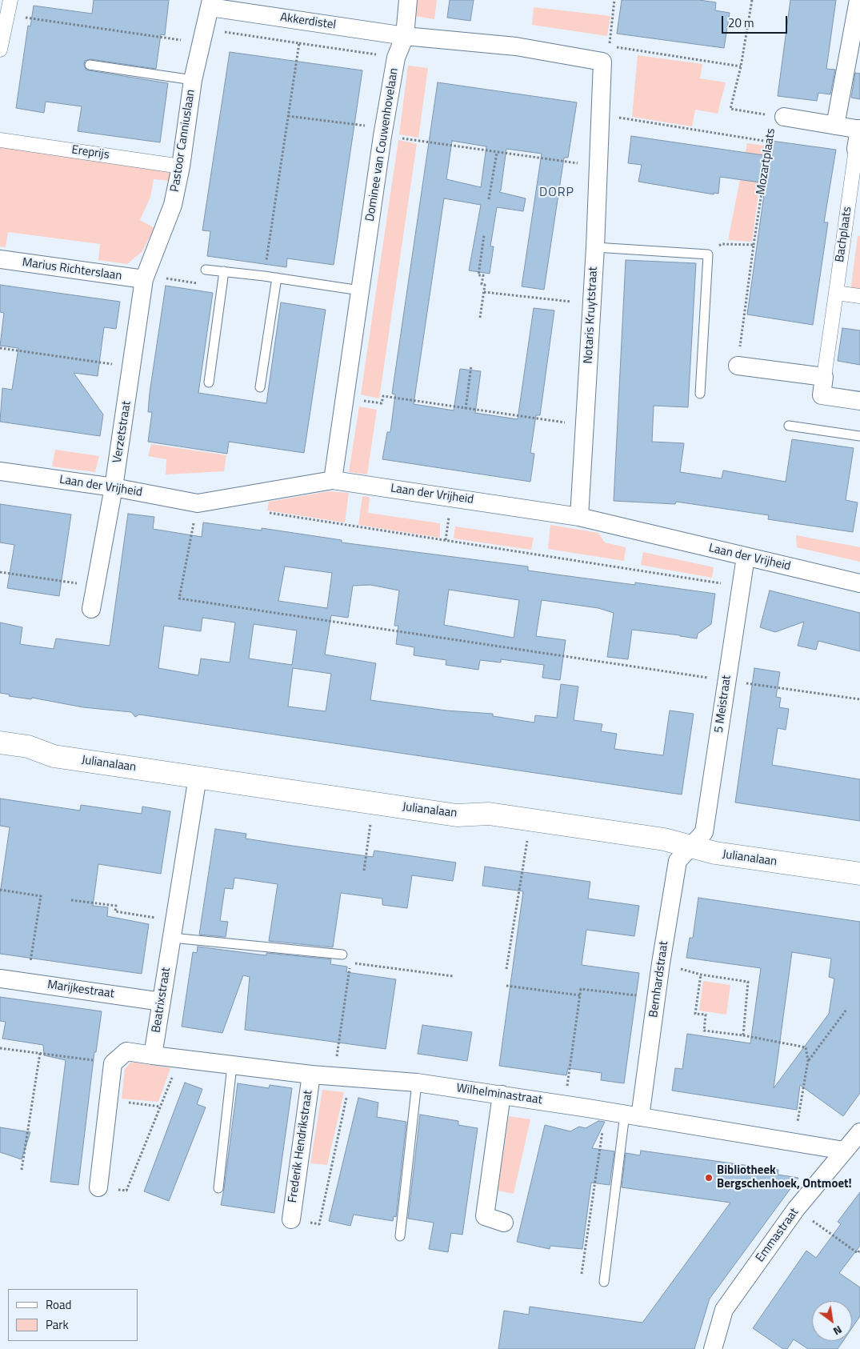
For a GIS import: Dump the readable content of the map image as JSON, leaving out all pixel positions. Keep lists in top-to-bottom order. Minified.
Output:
{"streets":{"street":["Akkerdistel","Pastoor Canniuslaan","Dominee van Couwenhovelaan","Ereprijs","Mozartplaats","Bachplaats","Marius Richterslaan","Notaris Kruytstraat","Verzetstraat","Laan der Vrijheid","5 Meistraat","Julianalaan","Bernhardstraat","Marijkestraat","Beatrixstraat","Wilhelminastraat","Frederik Hendrikstraat","Emmastraat"]},"crossings":[["Akkerdistel","Pastoor Canniuslaan"],["Akkerdistel","Dominee van Couwenhovelaan"],["Akkerdistel","Notaris Kruytstraat"],["Pastoor Canniuslaan","Ereprijs"],["Pastoor Canniuslaan","Marius Richterslaan"],["Pastoor Canniuslaan","Verzetstraat"],["Dominee van Couwenhovelaan","Notaris Kruytstraat"],["Dominee van Couwenhovelaan","Laan der Vrijheid"],["Mozartplaats","Bachplaats"],["Marius Richterslaan","Verzetstraat"],["Notaris Kruytstraat","Laan der Vrijheid"],["Verzetstraat","Laan der Vrijheid"],["Laan der Vrijheid","5 Meistraat"],["5 Meistraat","Julianalaan"],["5 Meistraat","Bernhardstraat"],["Julianalaan","Bernhardstraat"],["Julianalaan","Beatrixstraat"],["Bernhardstraat","Wilhelminastraat"],["Marijkestraat","Beatrixstraat"],["Beatrixstraat","Wilhelminastraat"],["Wilhelminastraat","Frederik Hendrikstraat"],["Wilhelminastraat","Emmastraat"]],"districts":["DORP"],"places":["Bibliotheek Bergschenhoek, Ontmoet!"],"legend":["Road","Park"],"scale_bar":"20 m","north":"bottom right"}
